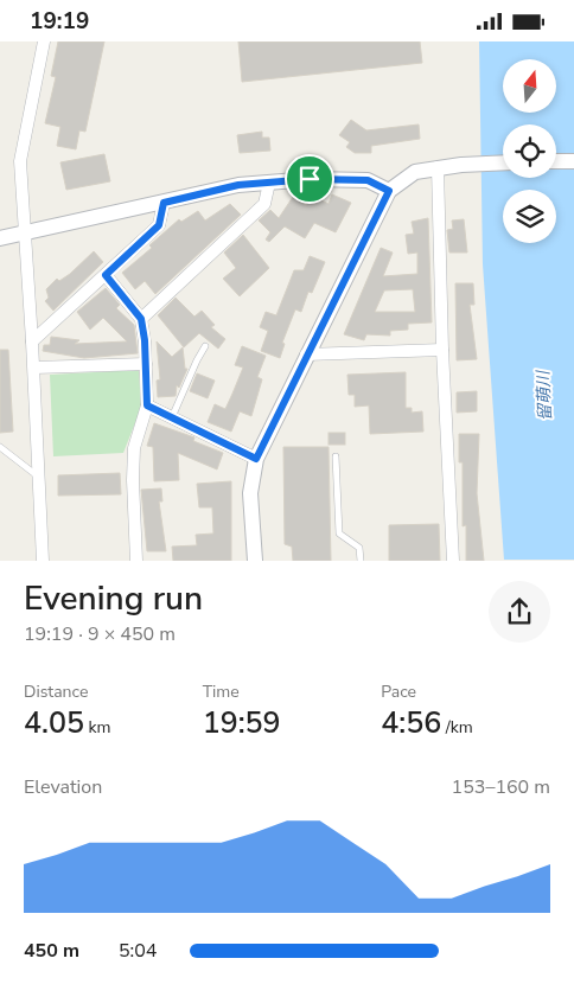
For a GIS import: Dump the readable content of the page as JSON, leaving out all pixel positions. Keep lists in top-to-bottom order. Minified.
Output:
{"water":["留萌川"],"north":"top","page":{"status":"19:19","heading":["Evening run","19:19 · 9 × 450 m"],"stats":[["Distance","4.05 km"],["Time","19:59"],["Pace","4:56 /km"]],"chart":["Elevation","153–160 m"],"list":[{"name":"450 m","note":"5:04"}]}}
